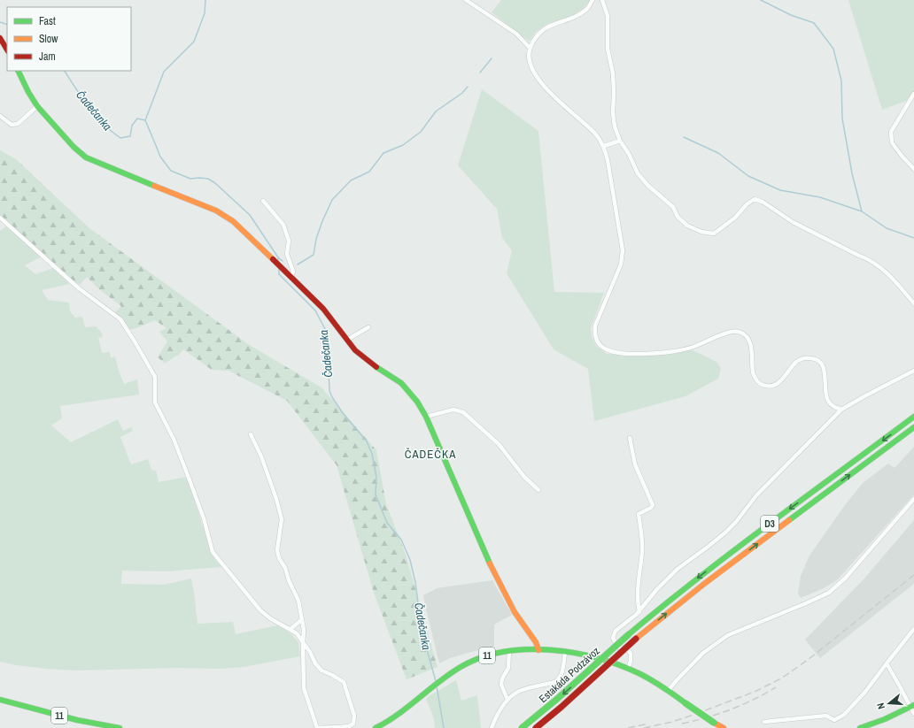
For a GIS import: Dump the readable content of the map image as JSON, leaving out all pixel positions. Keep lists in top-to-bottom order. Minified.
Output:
{"streets":{"main road":["D3","11","Estakáda Podzávoz"]},"districts":["ČADEČKA"],"water":["Čadečanka"],"legend":["Fast","Slow","Jam"],"north":"left"}
